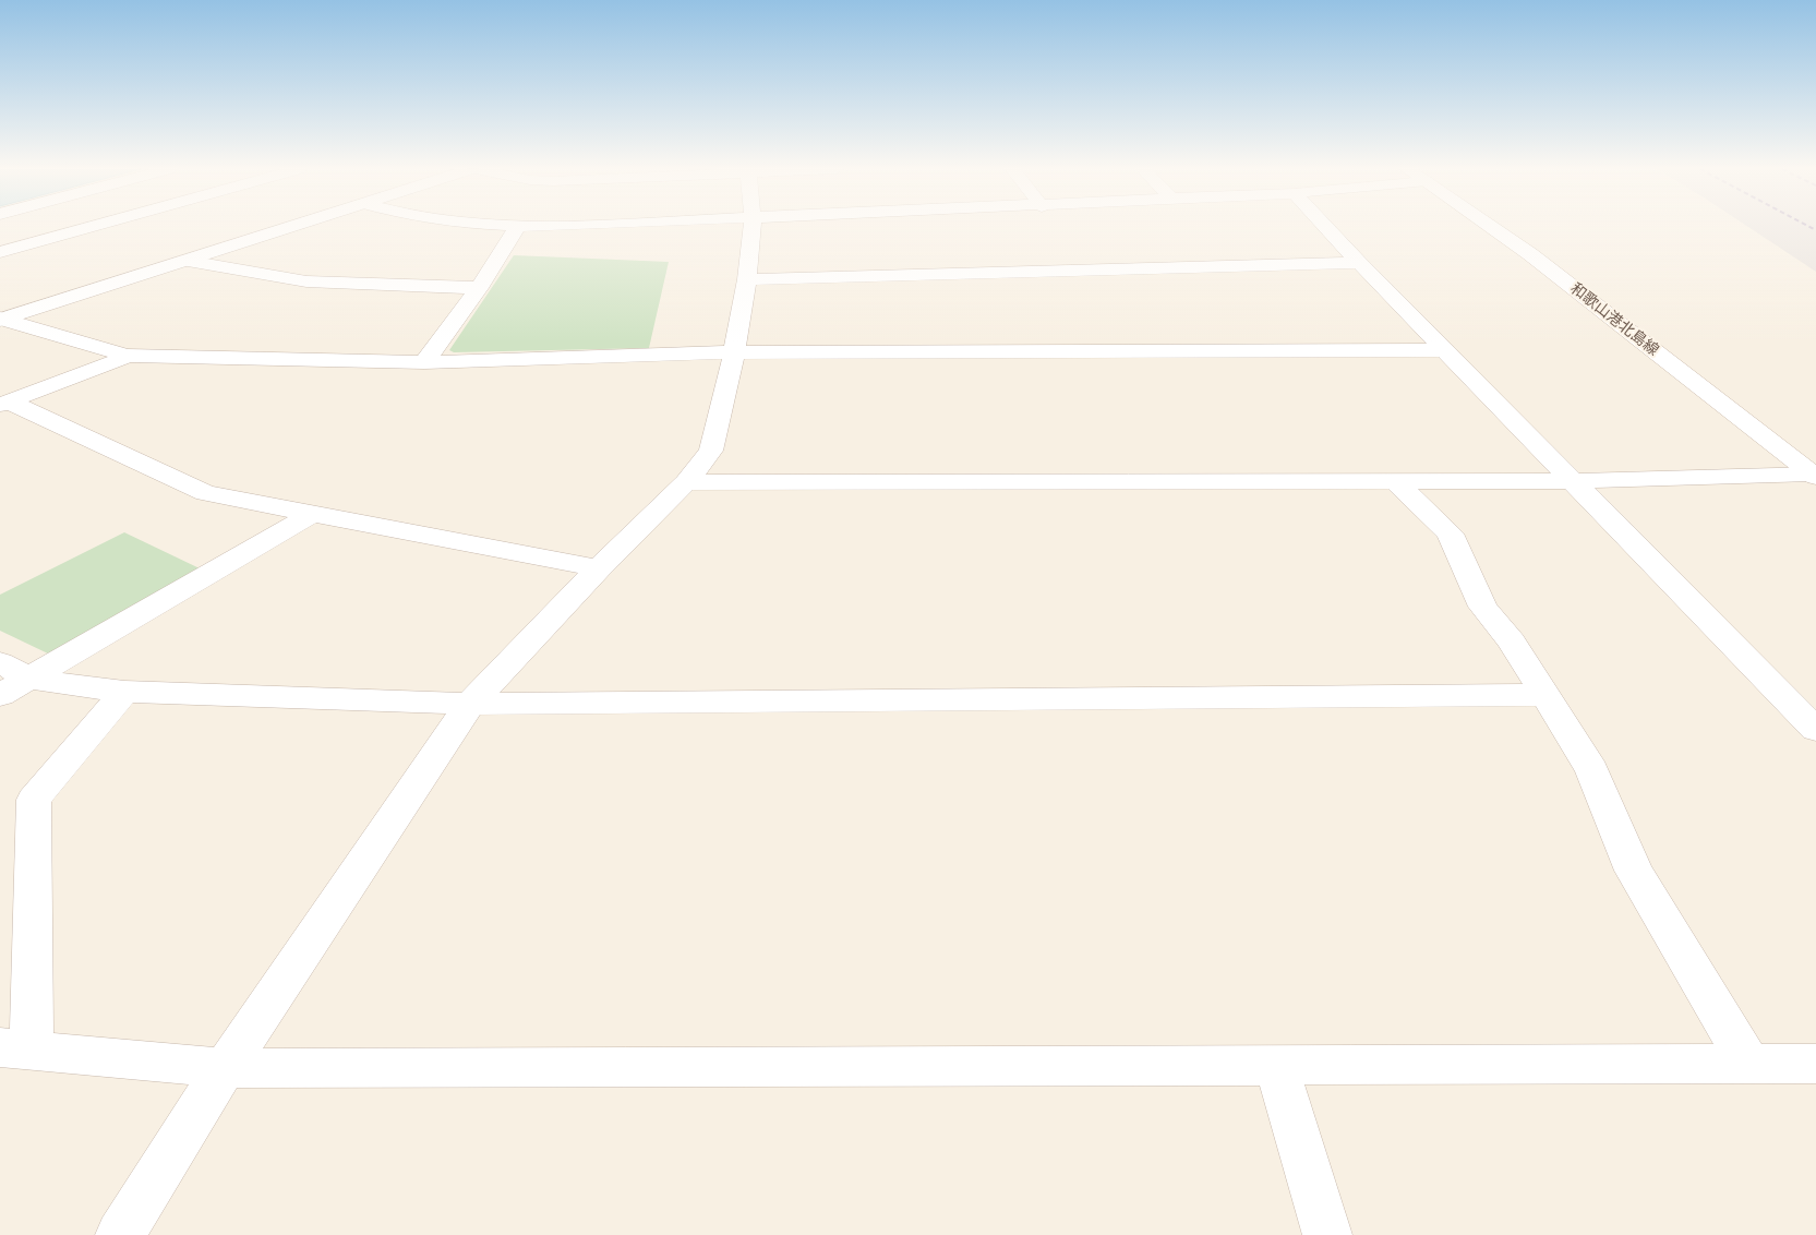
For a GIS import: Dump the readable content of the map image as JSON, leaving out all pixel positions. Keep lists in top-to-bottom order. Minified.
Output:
{"streets":{"street":["和歌山港北島線"]}}
